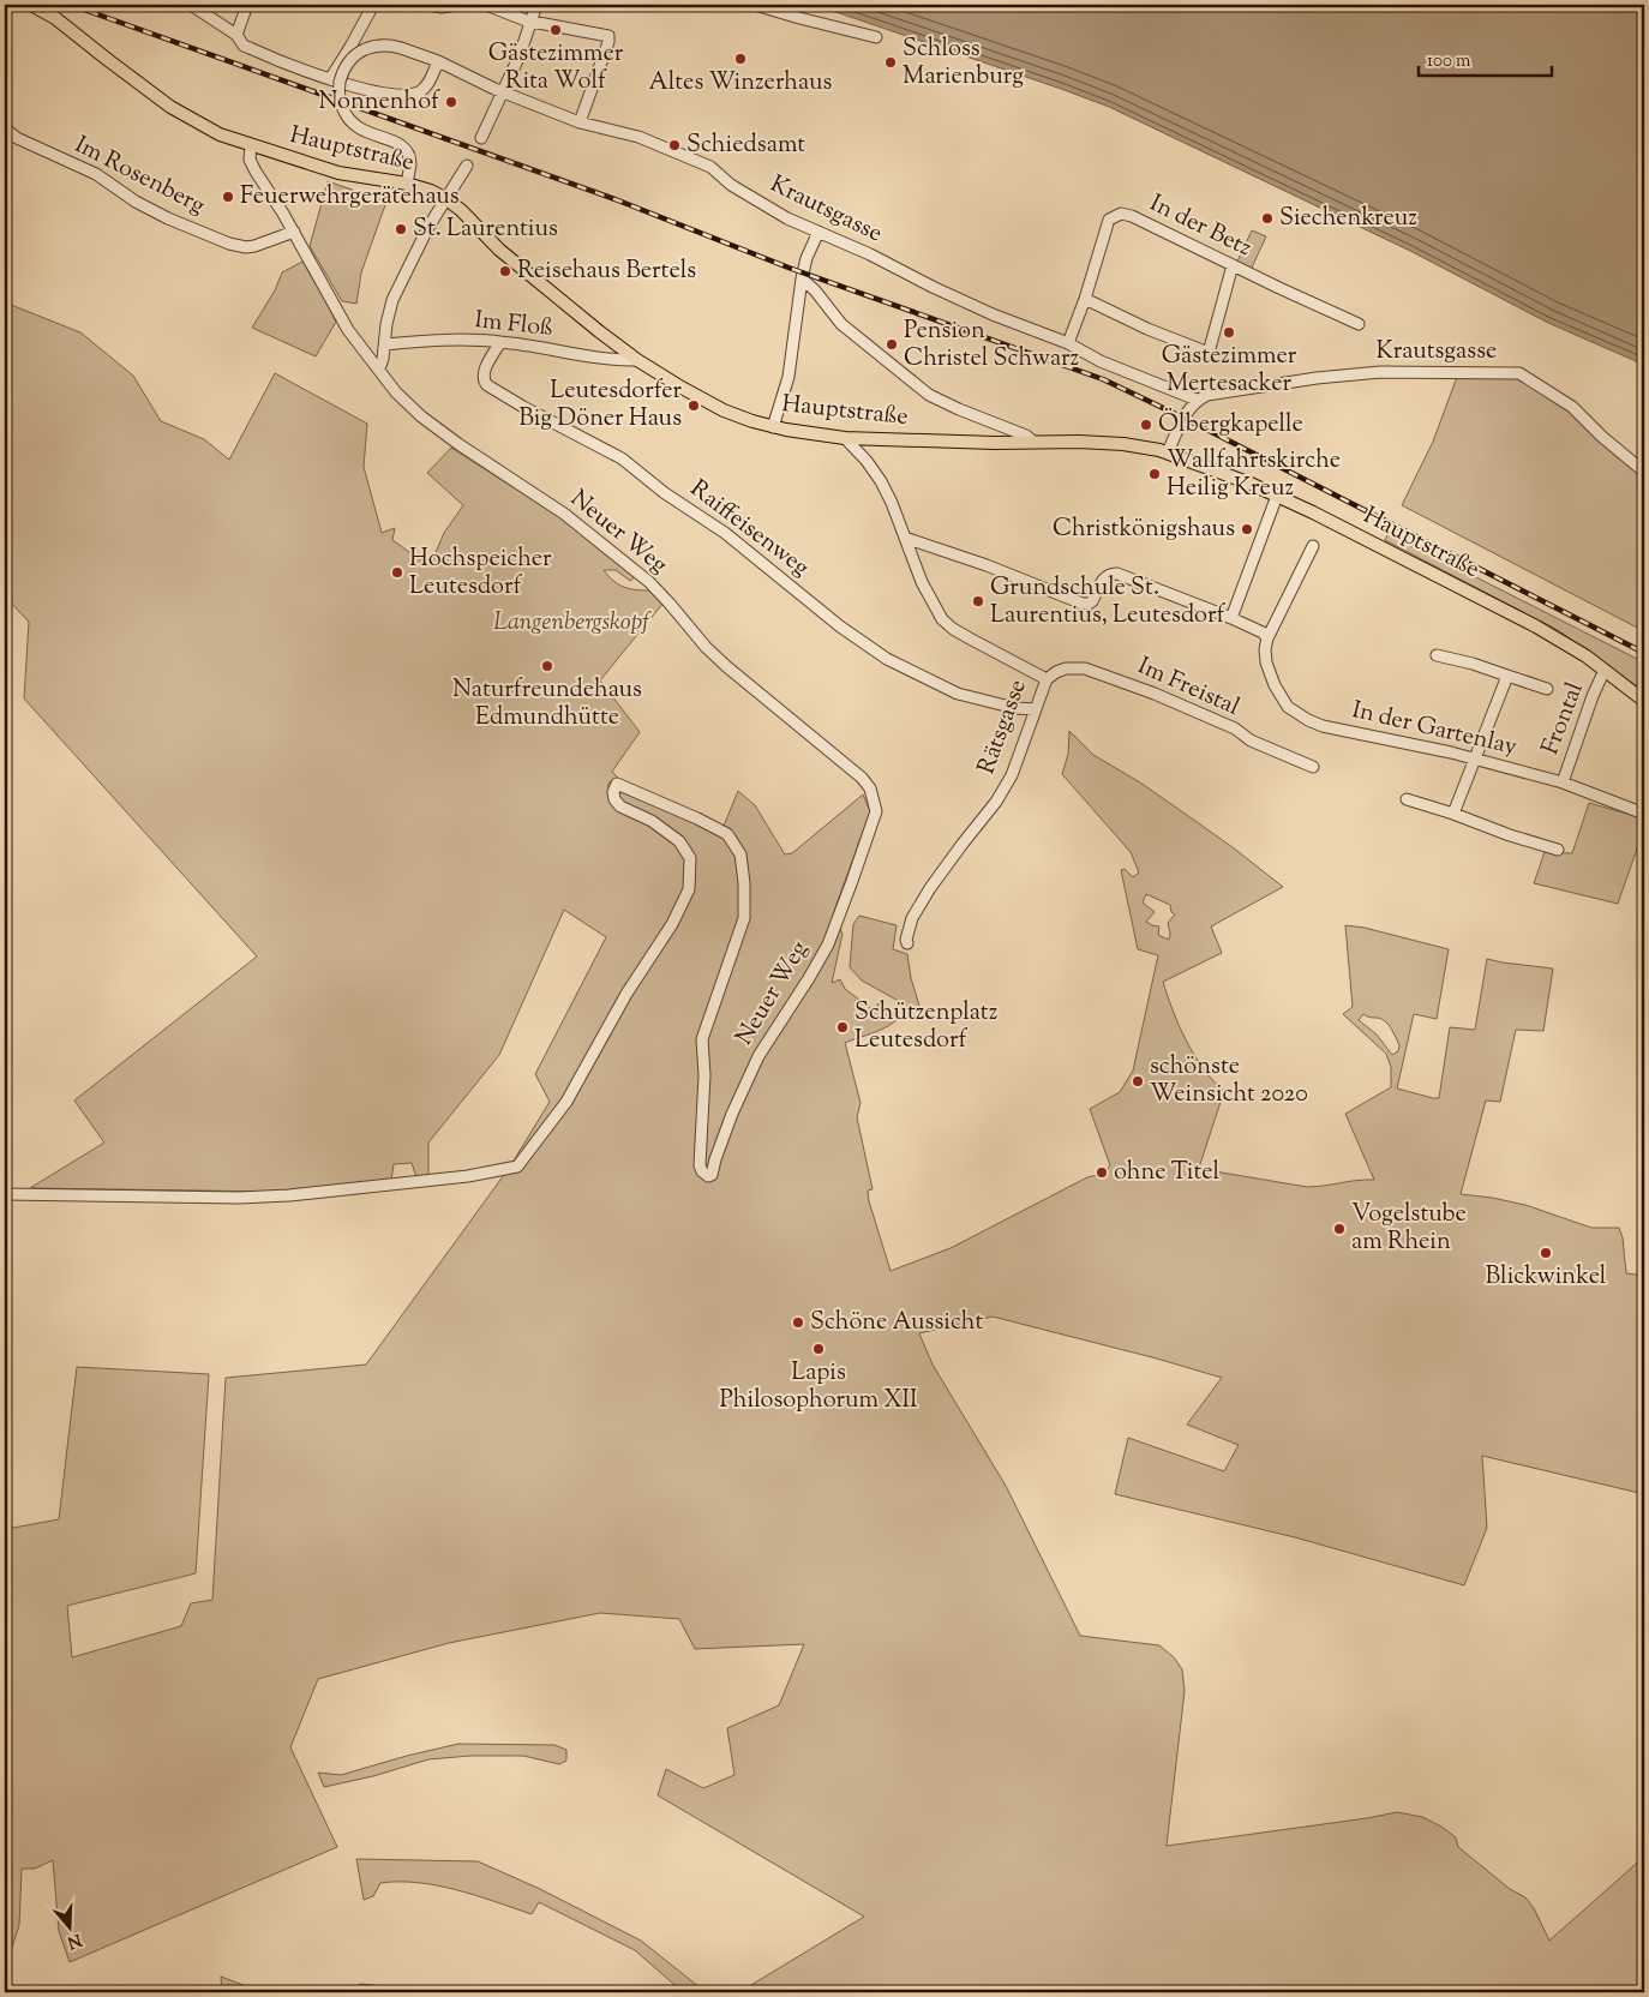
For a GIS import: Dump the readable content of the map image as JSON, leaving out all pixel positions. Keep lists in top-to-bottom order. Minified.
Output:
{"streets":{"main road":["Hauptstraße"],"street":["Im Rosenberg","Krautsgasse","In der Betz","Im Floß","Raiffeisenweg","Neuer Weg","Im Freistal","Frontal","Rätsgasse","In der Gartenlay"]},"crossings":[["Hauptstraße","Krautsgasse"],["Hauptstraße","Im Floß"],["Hauptstraße","Neuer Weg"],["Hauptstraße","Frontal"],["Hauptstraße","Rätsgasse"],["Im Rosenberg","Neuer Weg"],["Krautsgasse","In der Betz"],["Im Floß","Raiffeisenweg"],["Raiffeisenweg","Rätsgasse"],["Im Freistal","Rätsgasse"],["Frontal","In der Gartenlay"]],"parks":["Langenbergskopf"],"places":["Gästezimmer Rita Wolf","Altes Winzerhaus","Schloss Marienburg","Nonnenhof","Schiedsamt","Feuerwehrgerätehaus","Siechenkreuz","St. Laurentius","Reisehaus Bertels","Gästezimmer Mertesacker","Pension Christel Schwarz","Leutesdorfer Big Döner Haus","Ölbergkapelle","Wallfahrtskirche Heilig Kreuz","Christkönigshaus","Hochspeicher Leutesdorf","Grundschule St. Laurentius, Leutesdorf","Naturfreundehaus Edmundhütte","Schützenplatz Leutesdorf","schönste Weinsicht 2020","ohne Titel","Vogelstube am Rhein","Blickwinkel","Schöne Aussicht","Lapis Philosophorum XII"],"scale_bar":"100 m","north":"bottom"}
